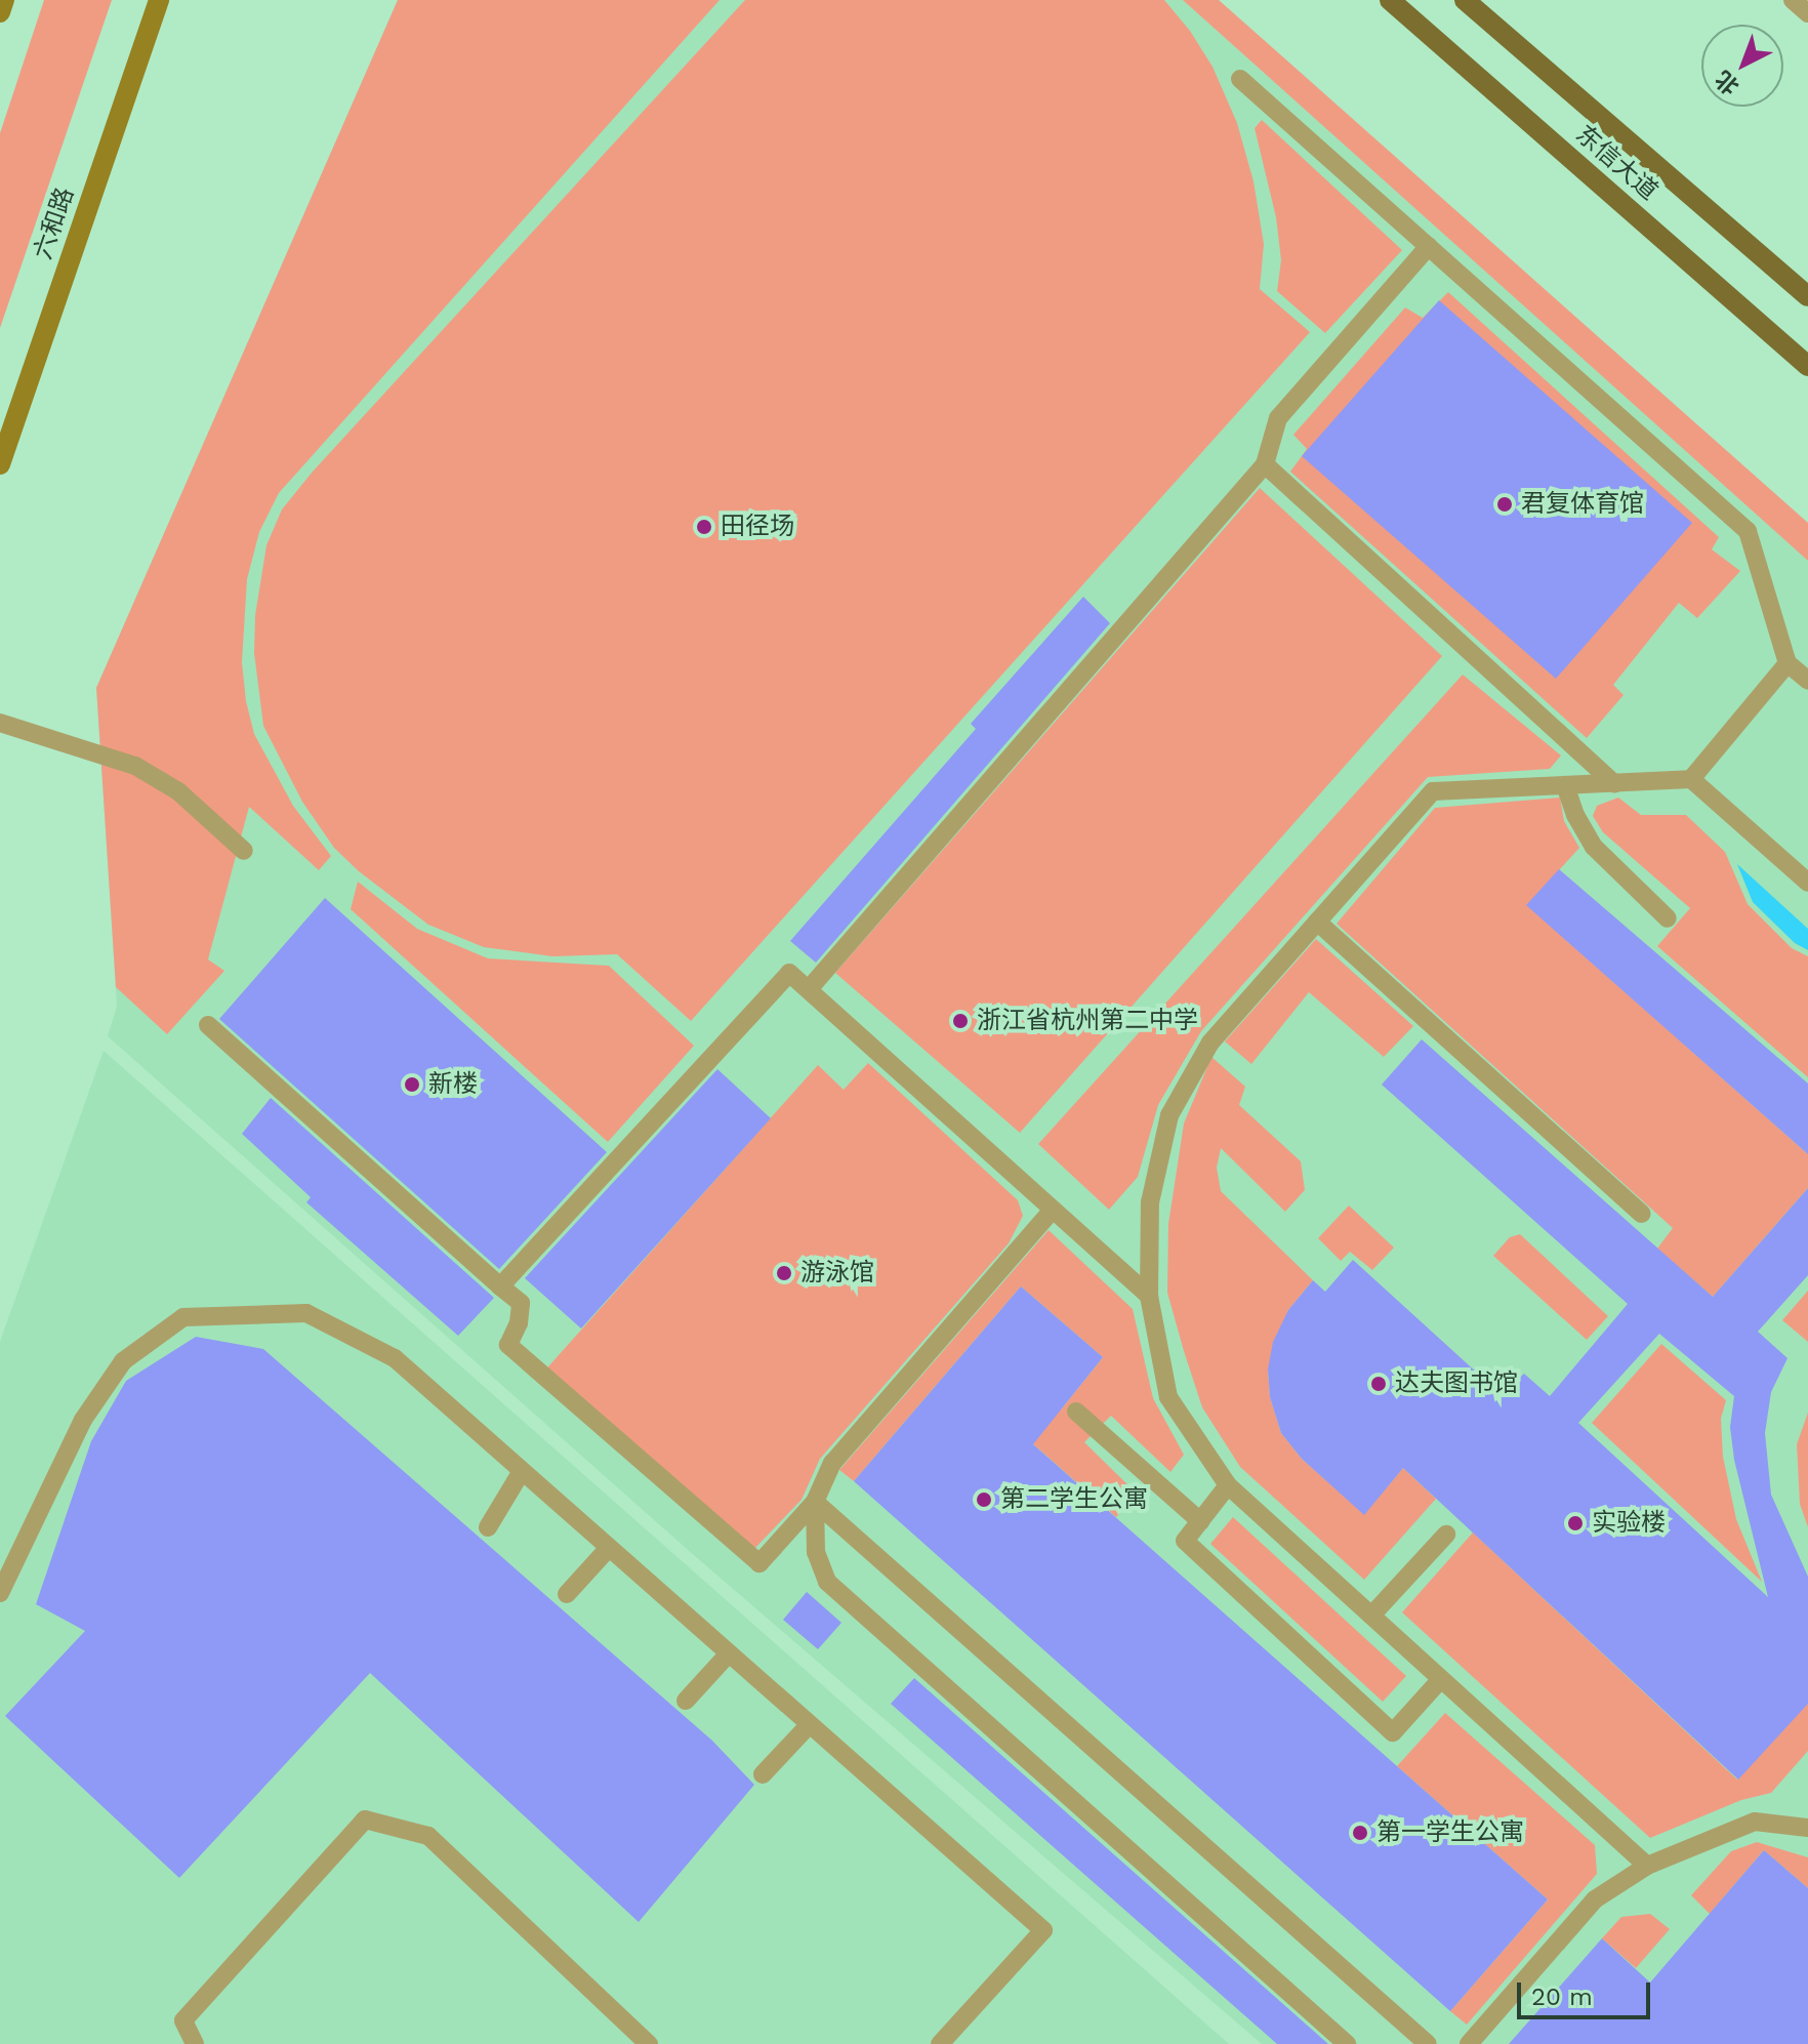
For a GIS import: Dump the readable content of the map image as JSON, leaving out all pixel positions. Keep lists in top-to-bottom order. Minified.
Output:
{"streets":{"main road":["东信大道","六和路"]},"places":["君复体育馆","田径场","浙江省杭州第二中学","新楼","游泳馆","达夫图书馆","第二学生公寓","实验楼","第一学生公寓"],"scale_bar":"20 m","north":"bottom left"}
